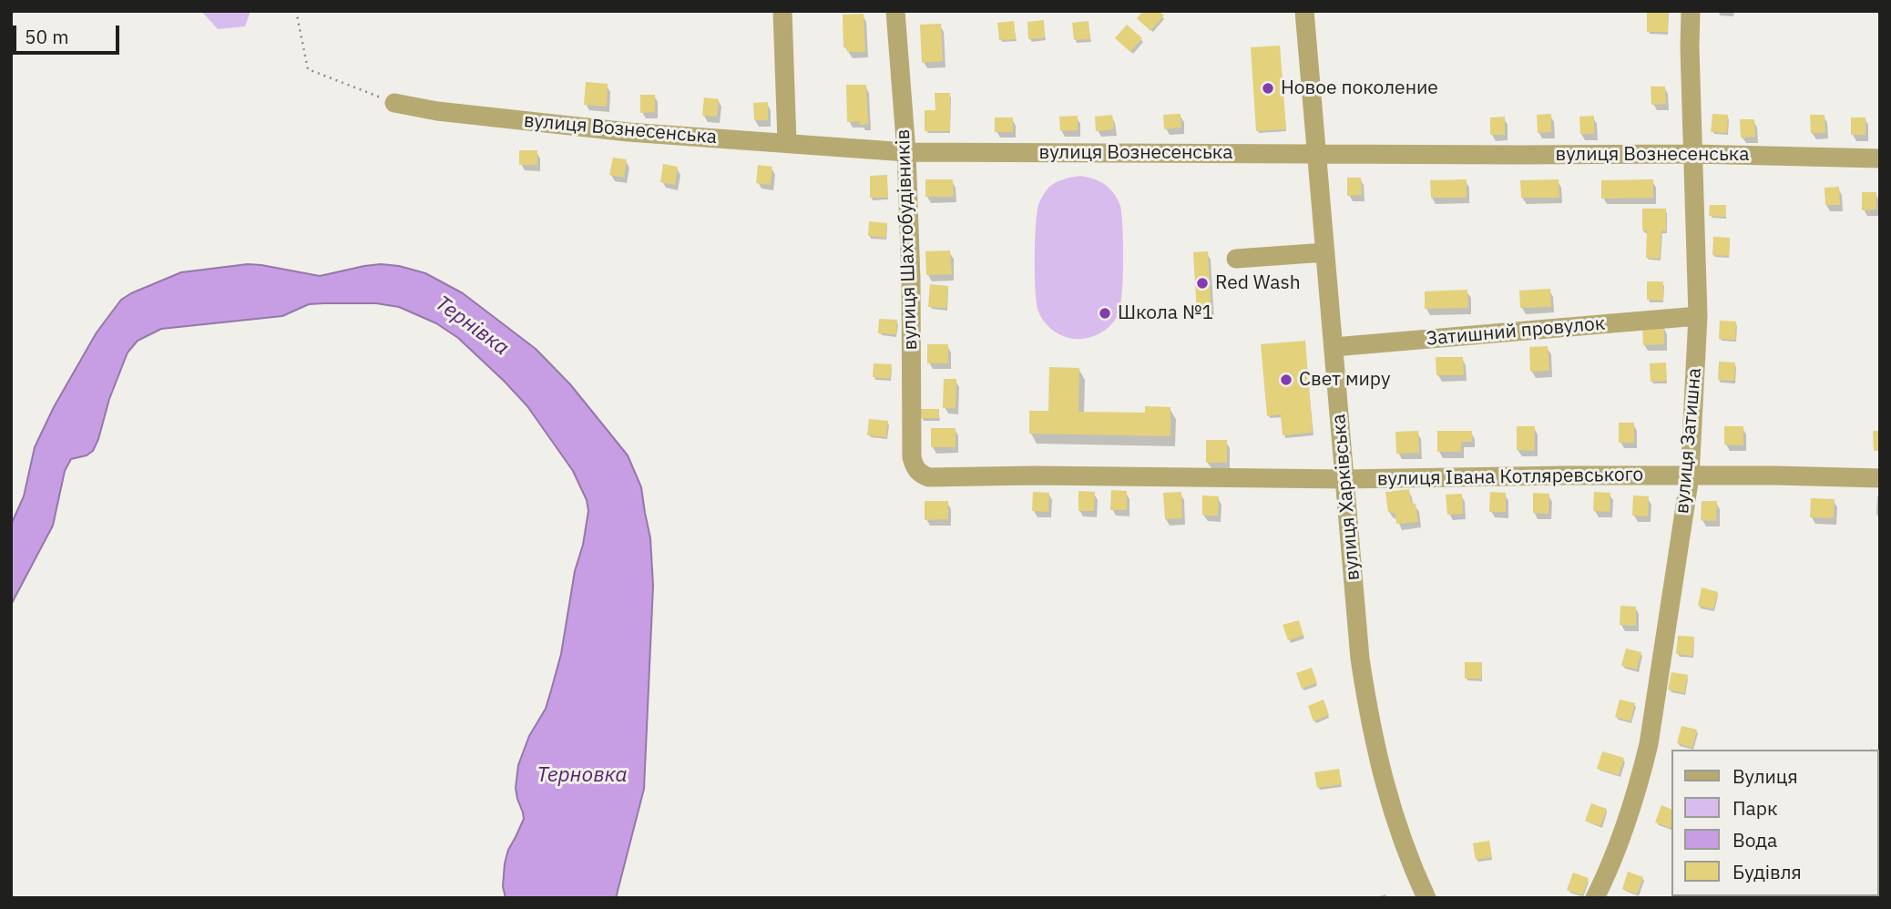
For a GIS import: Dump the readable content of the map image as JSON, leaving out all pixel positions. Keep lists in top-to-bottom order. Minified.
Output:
{"streets":{"street":["вулиця Вознесенська","вулиця Шахтобудівників","Затишний провулок","вулиця Затишна","вулиця Івана Котляревського","вулиця Харківська"]},"crossings":[["вулиця Вознесенська","вулиця Шахтобудівників"],["вулиця Вознесенська","вулиця Затишна"],["вулиця Вознесенська","вулиця Харківська"],["вулиця Шахтобудівників","вулиця Івана Котляревського"],["Затишний провулок","вулиця Затишна"],["Затишний провулок","вулиця Харківська"],["вулиця Затишна","вулиця Івана Котляревського"],["вулиця Івана Котляревського","вулиця Харківська"]],"water":["Тернівка","Терновка"],"places":["Новое поколение","Red Wash","Школа №1","Свет миру"],"legend":["Вулиця","Парк","Вода","Будівля"],"scale_bar":"50 m"}
